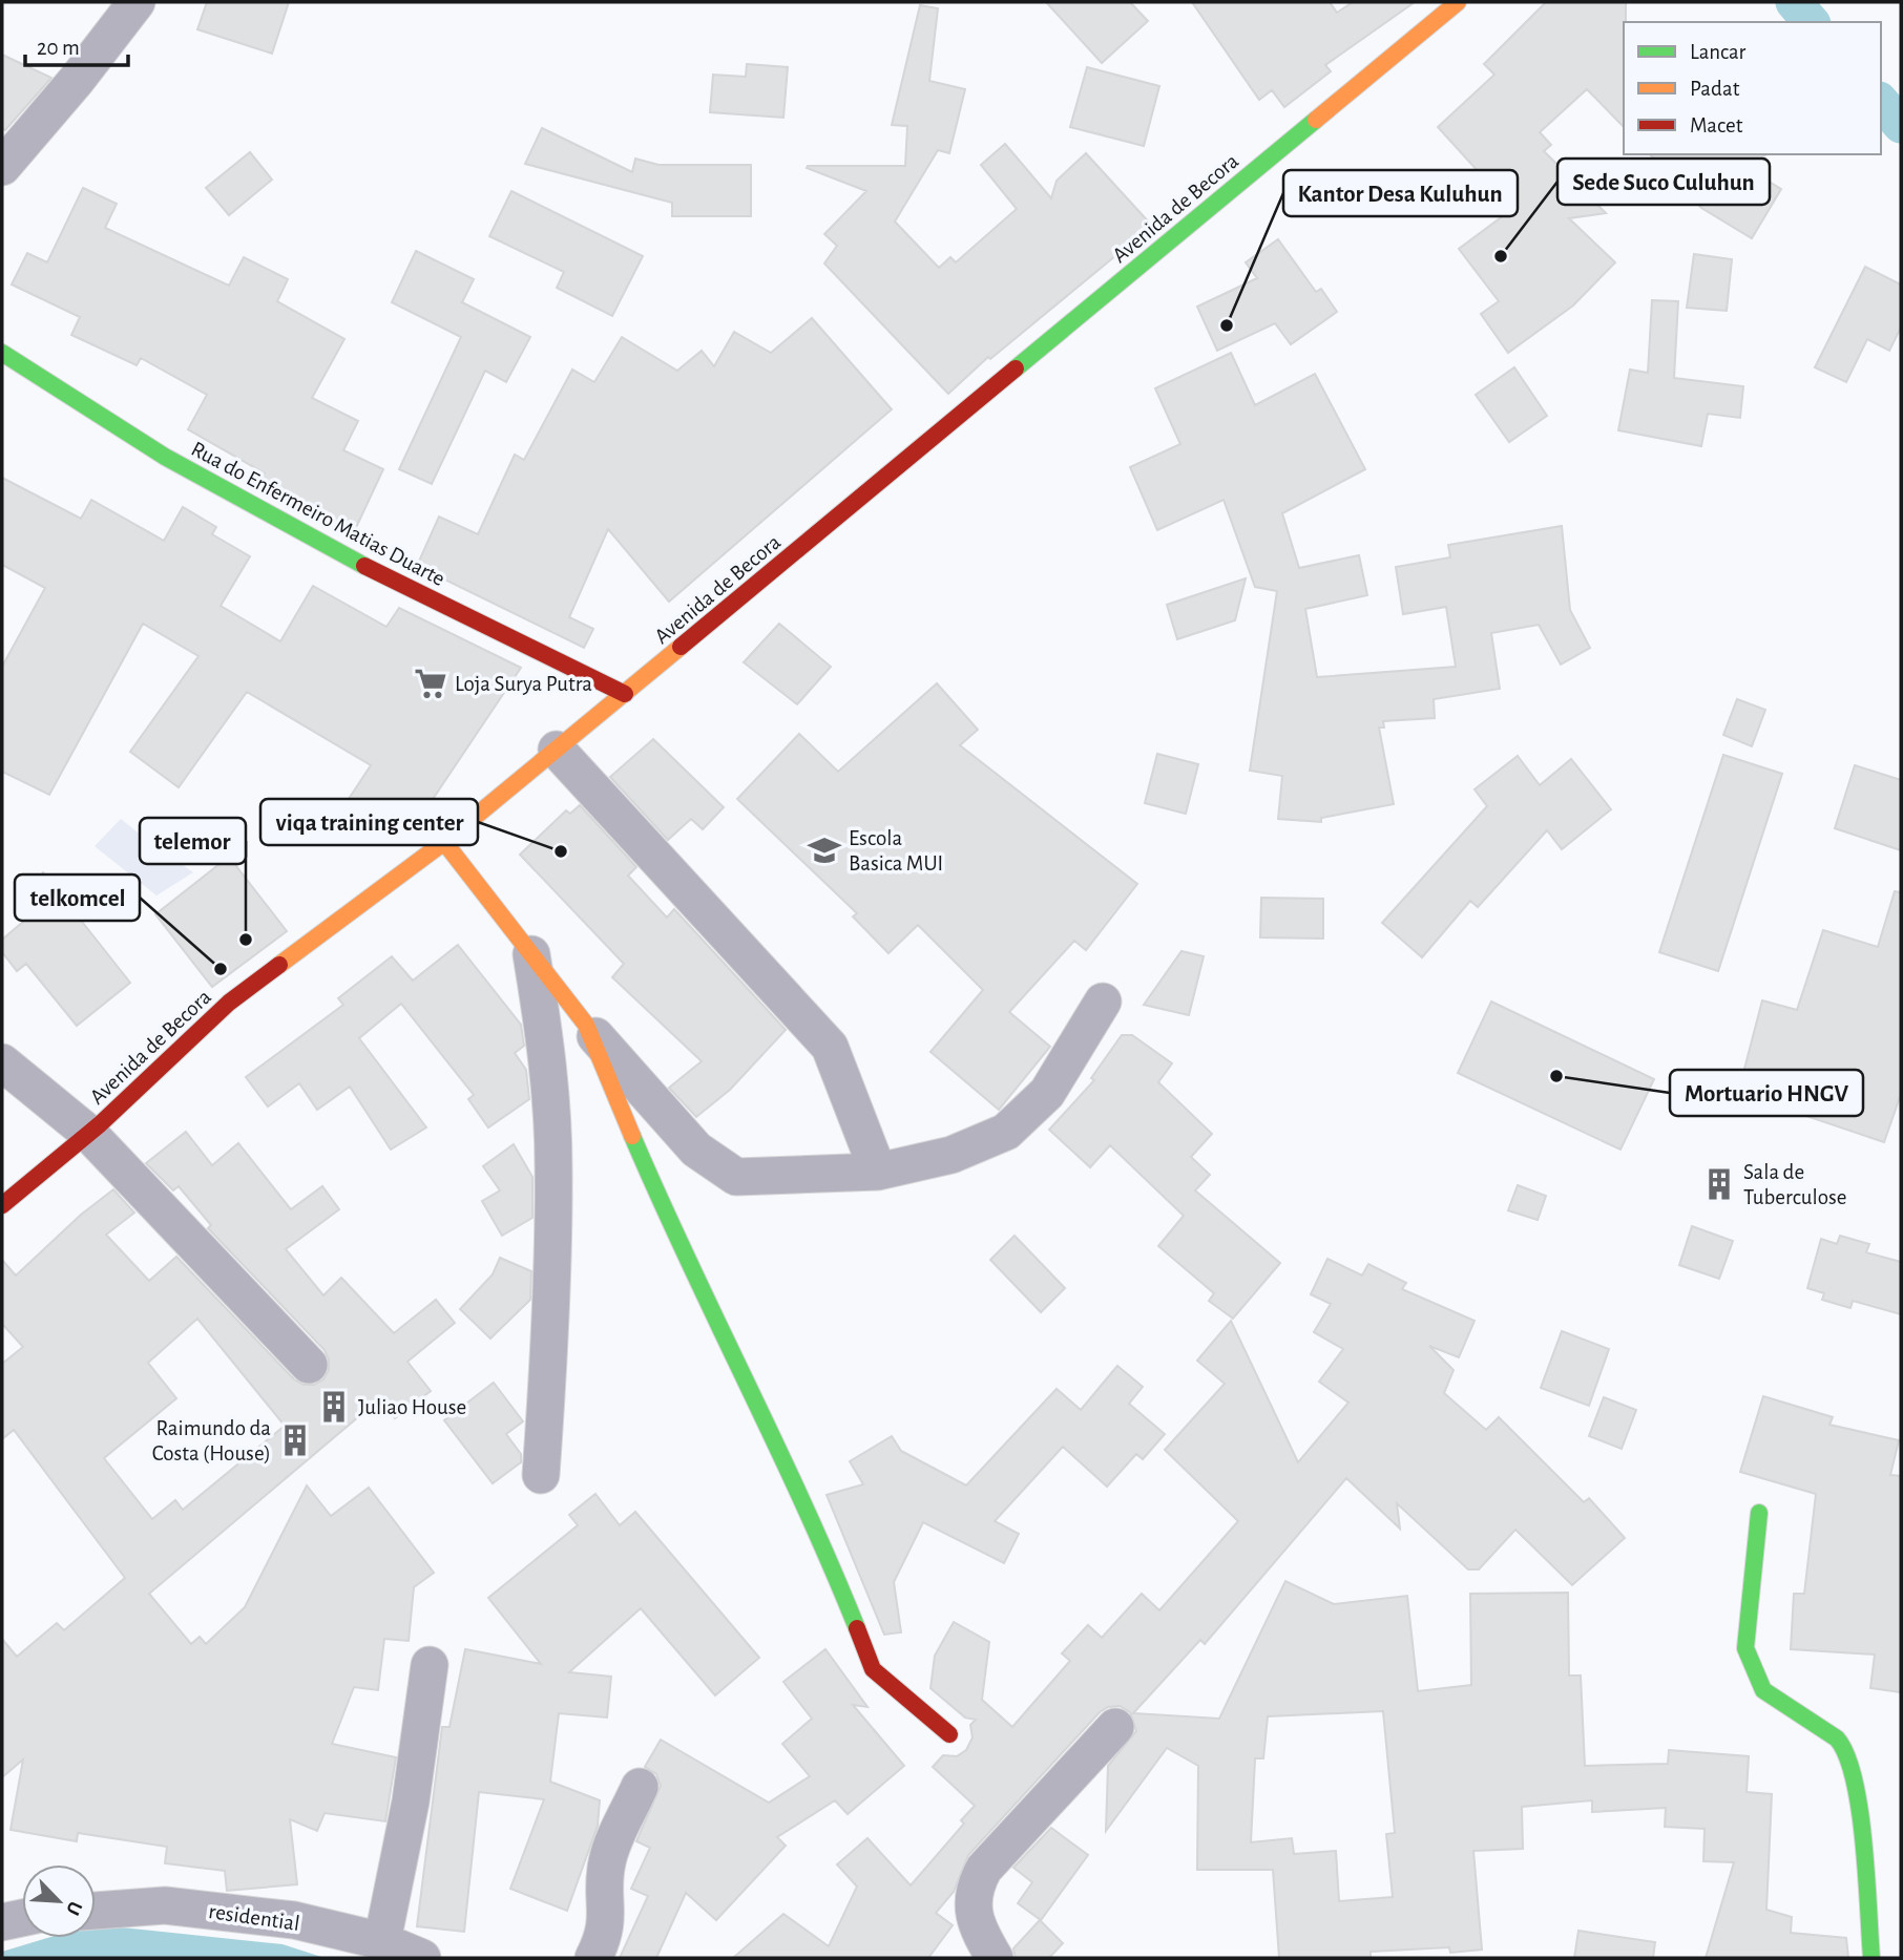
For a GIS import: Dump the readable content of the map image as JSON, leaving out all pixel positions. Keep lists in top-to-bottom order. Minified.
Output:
{"streets":{"street":["Avenida de Becora","Rua do Enfermeiro Matias Duarte","residential"]},"crossings":[["Avenida de Becora","Rua do Enfermeiro Matias Duarte"]],"places":{"other":["Sede Suco Culuhun","Kantor Desa Kuluhun","viqa training center","telemor","telkomcel","Mortuario HNGV"],"supermarket":["Loja Surya Putra"],"school or university":["Escola Basica MUI"],"building":["Sala de Tuberculose","Juliao House","Raimundo da Costa (House)"]},"legend":["Lancar","Padat","Macet"],"scale_bar":"20 m","north":"bottom right"}
